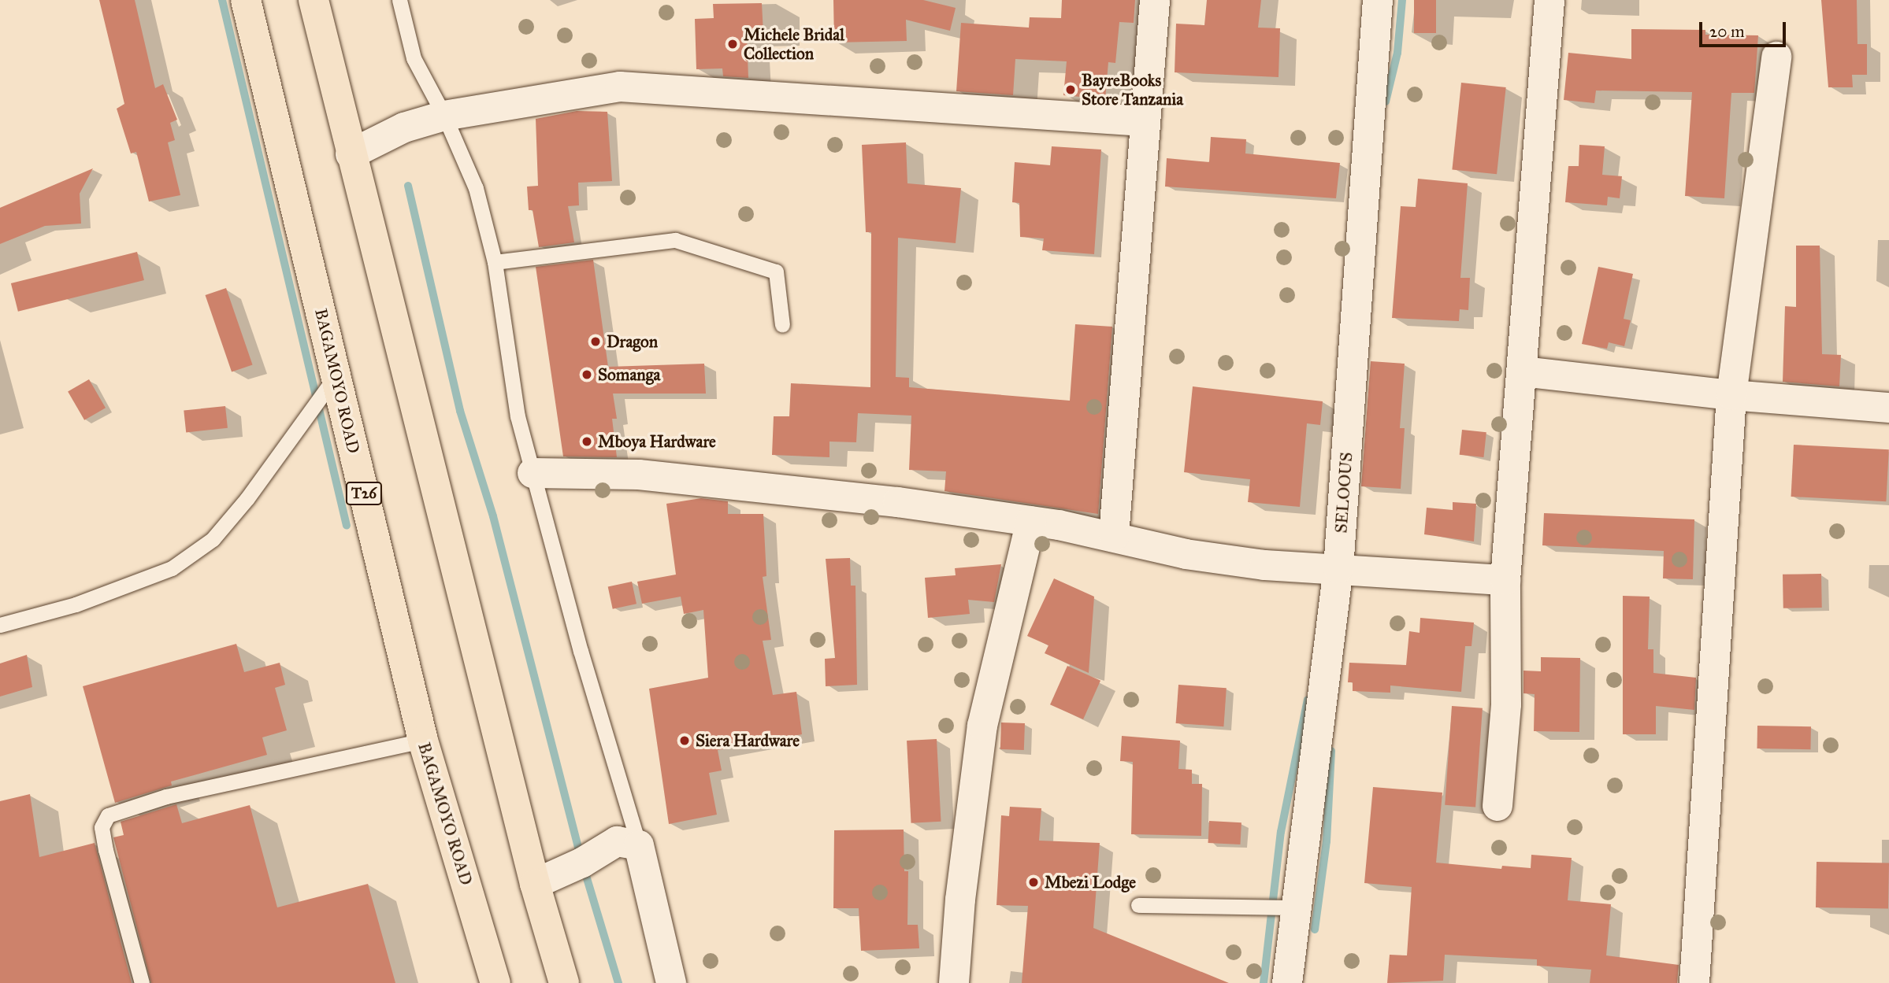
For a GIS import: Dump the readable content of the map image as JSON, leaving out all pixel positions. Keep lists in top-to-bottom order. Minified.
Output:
{"streets":{"highway":["BAGAMOYO ROAD","T26"],"street":["SELOOUS"]},"places":["Michele Bridal Collection","BayreBooks Store Tanzania","Dragon","Somanga","Mboya Hardware","Siera Hardware","Mbezi Lodge"],"scale_bar":"20 m"}
